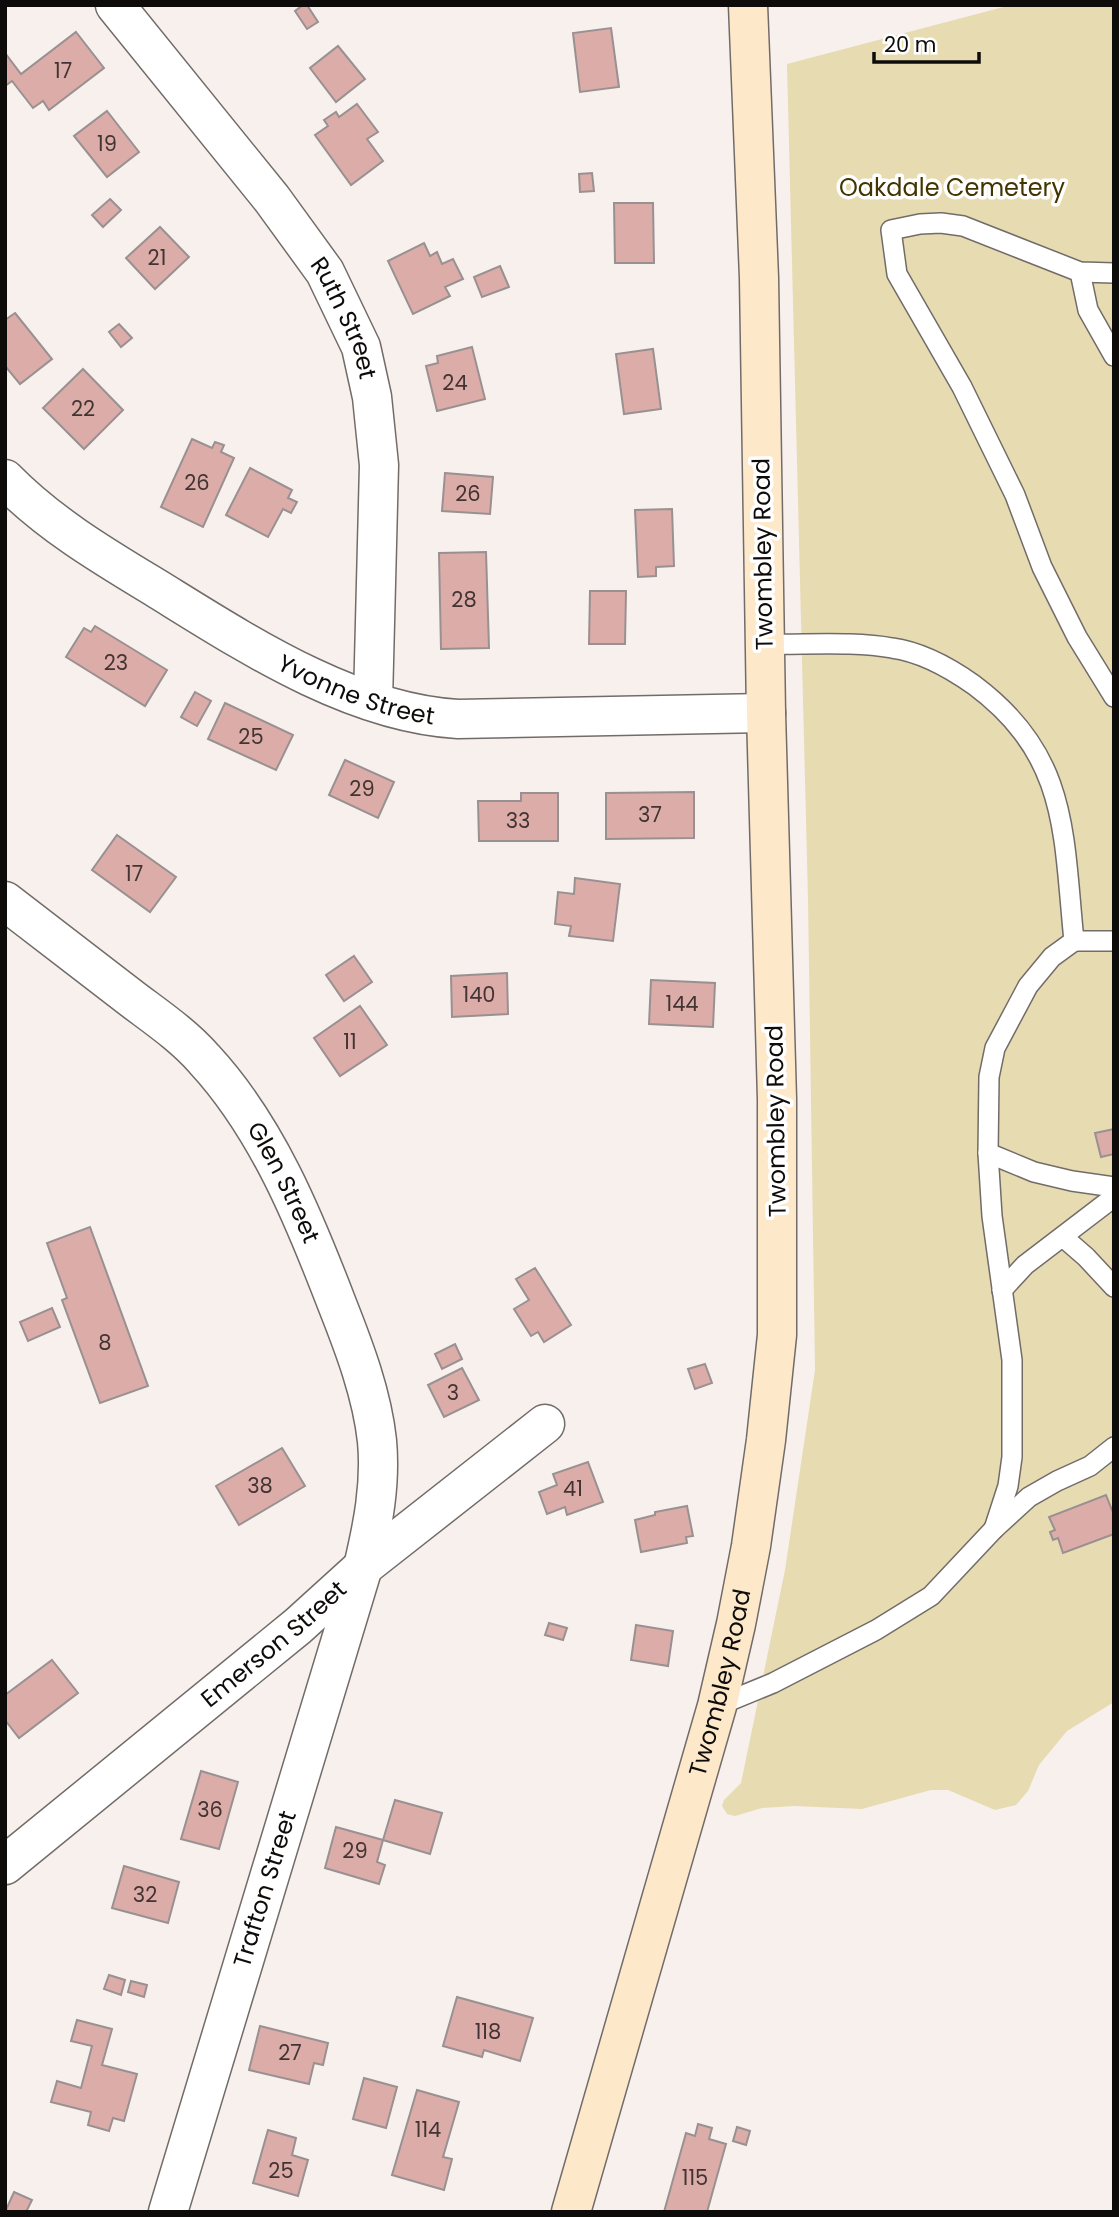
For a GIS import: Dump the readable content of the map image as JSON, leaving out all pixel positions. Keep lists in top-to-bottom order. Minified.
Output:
{"streets":{"street":["Ruth Street","Twombley Road","Yvonne Street","Glen Street","Emerson Street","Trafton Street"]},"crossings":[["Ruth Street","Yvonne Street"],["Twombley Road","Yvonne Street"],["Glen Street","Emerson Street"],["Glen Street","Trafton Street"],["Emerson Street","Trafton Street"]],"parks":["Oakdale Cemetery"],"house_numbers":["17","19","21","24","22","26","26","28","23","25","29","37","33","17","140","144","11","8","3","38","41","36","29","32","118","27","114","25","115"],"scale_bar":"20 m"}
